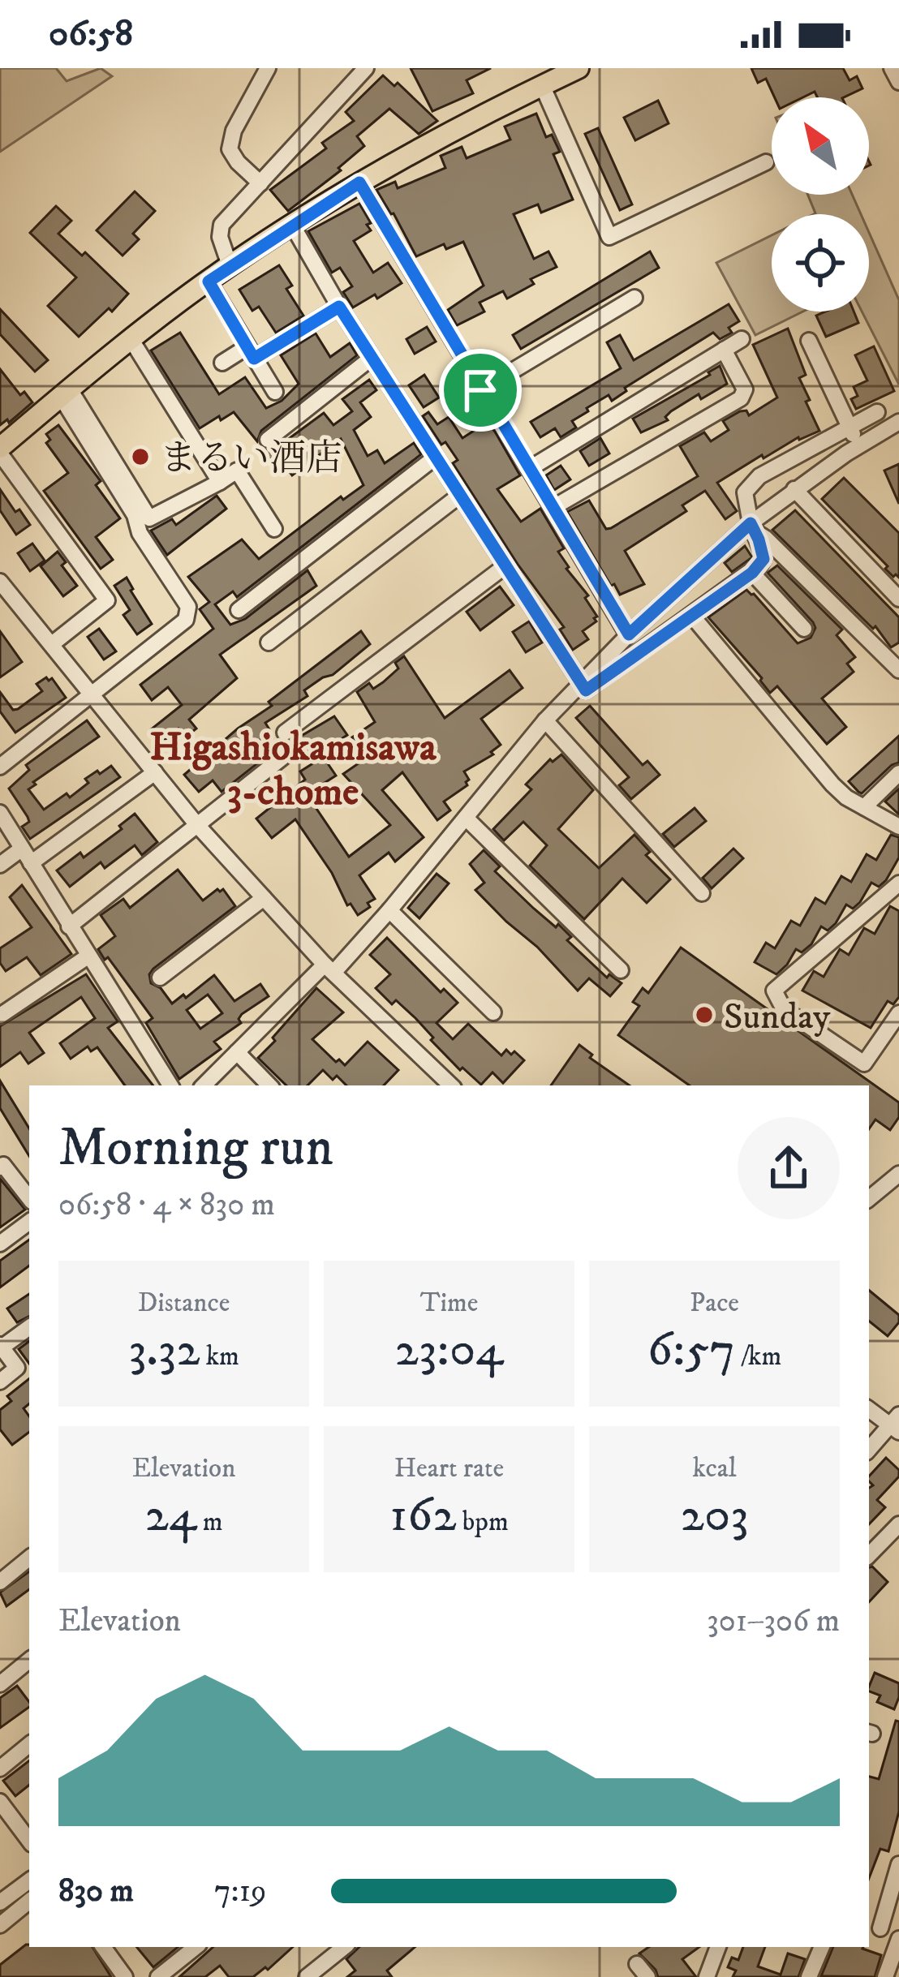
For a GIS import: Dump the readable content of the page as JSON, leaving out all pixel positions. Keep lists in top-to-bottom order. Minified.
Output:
{"districts":["Higashiokamisawa 3-chome"],"places":["まるい酒店","Sunday"],"north":"top left","page":{"status":"06:58","heading":["Morning run","06:58 · 4 × 830 m"],"stats":[["Distance","3.32 km"],["Time","23:04"],["Pace","6:57 /km"],["Elevation","24 m"],["Heart rate","162 bpm"],["kcal","203"]],"chart":["Elevation","301–306 m"],"list":[{"name":"830 m","note":"7:19"}]}}
